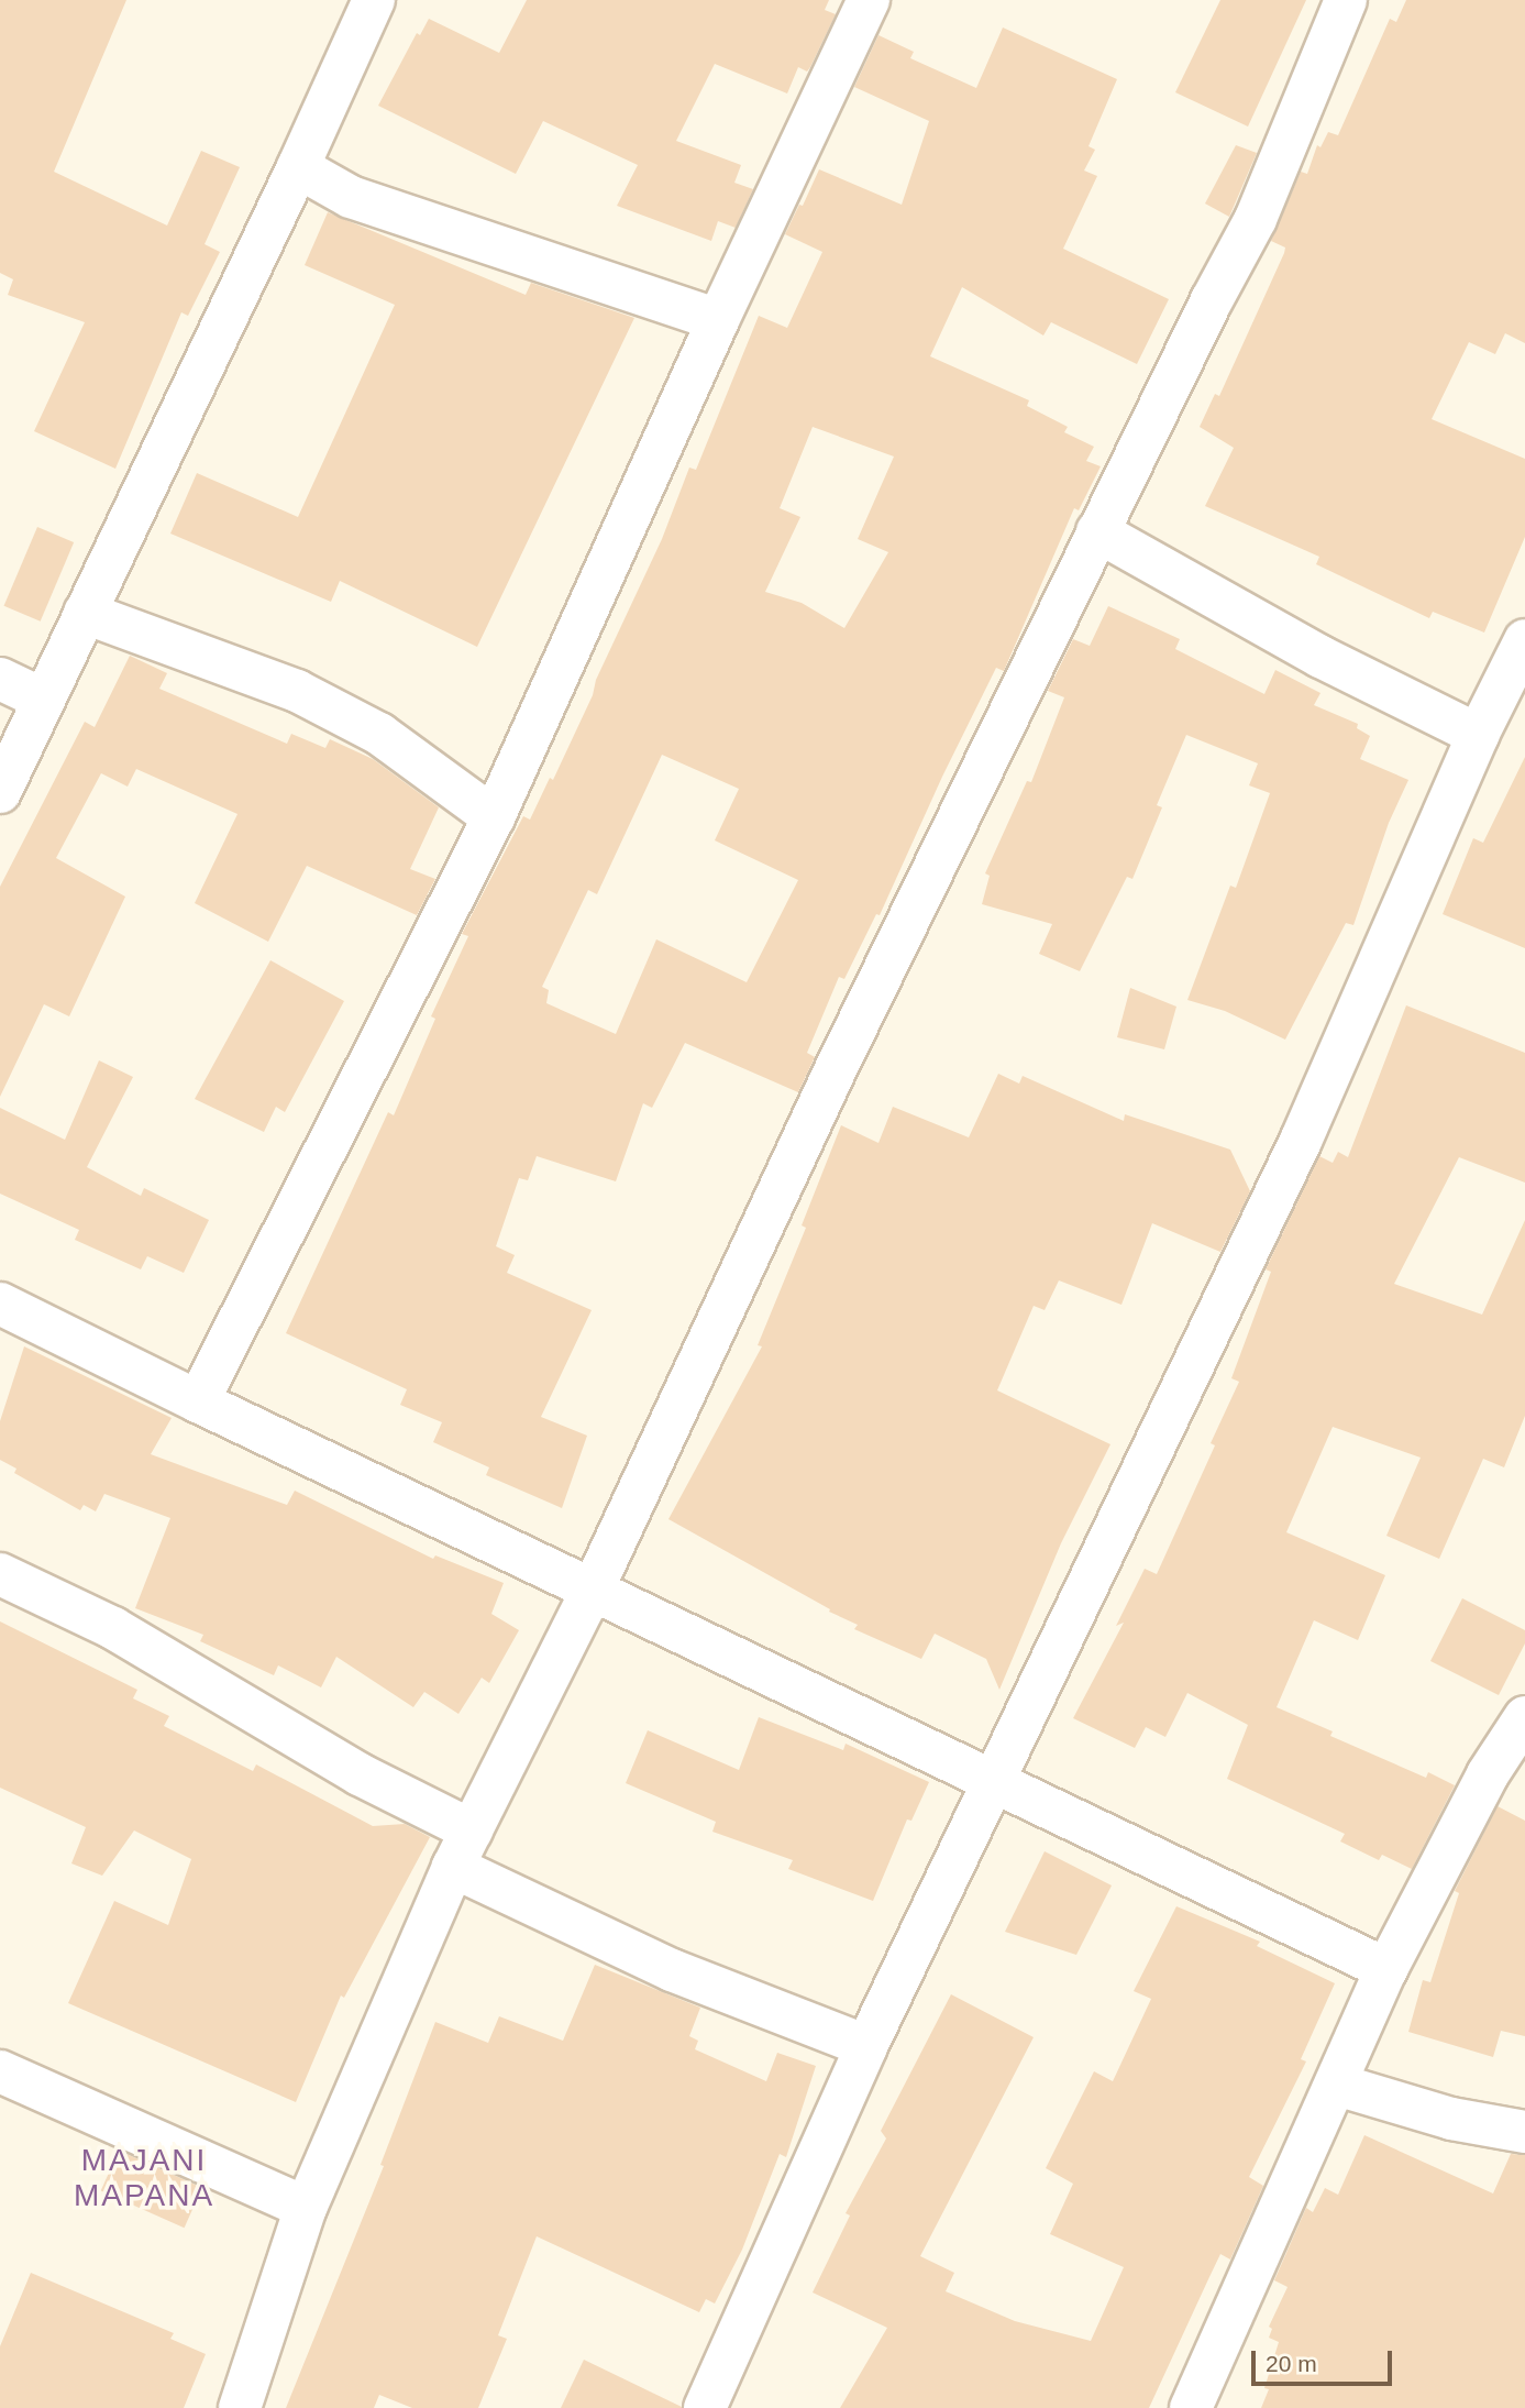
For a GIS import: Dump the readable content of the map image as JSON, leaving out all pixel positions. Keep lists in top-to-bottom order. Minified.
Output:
{"districts":["MAJANI MAPANA"],"scale_bar":"20 m"}
